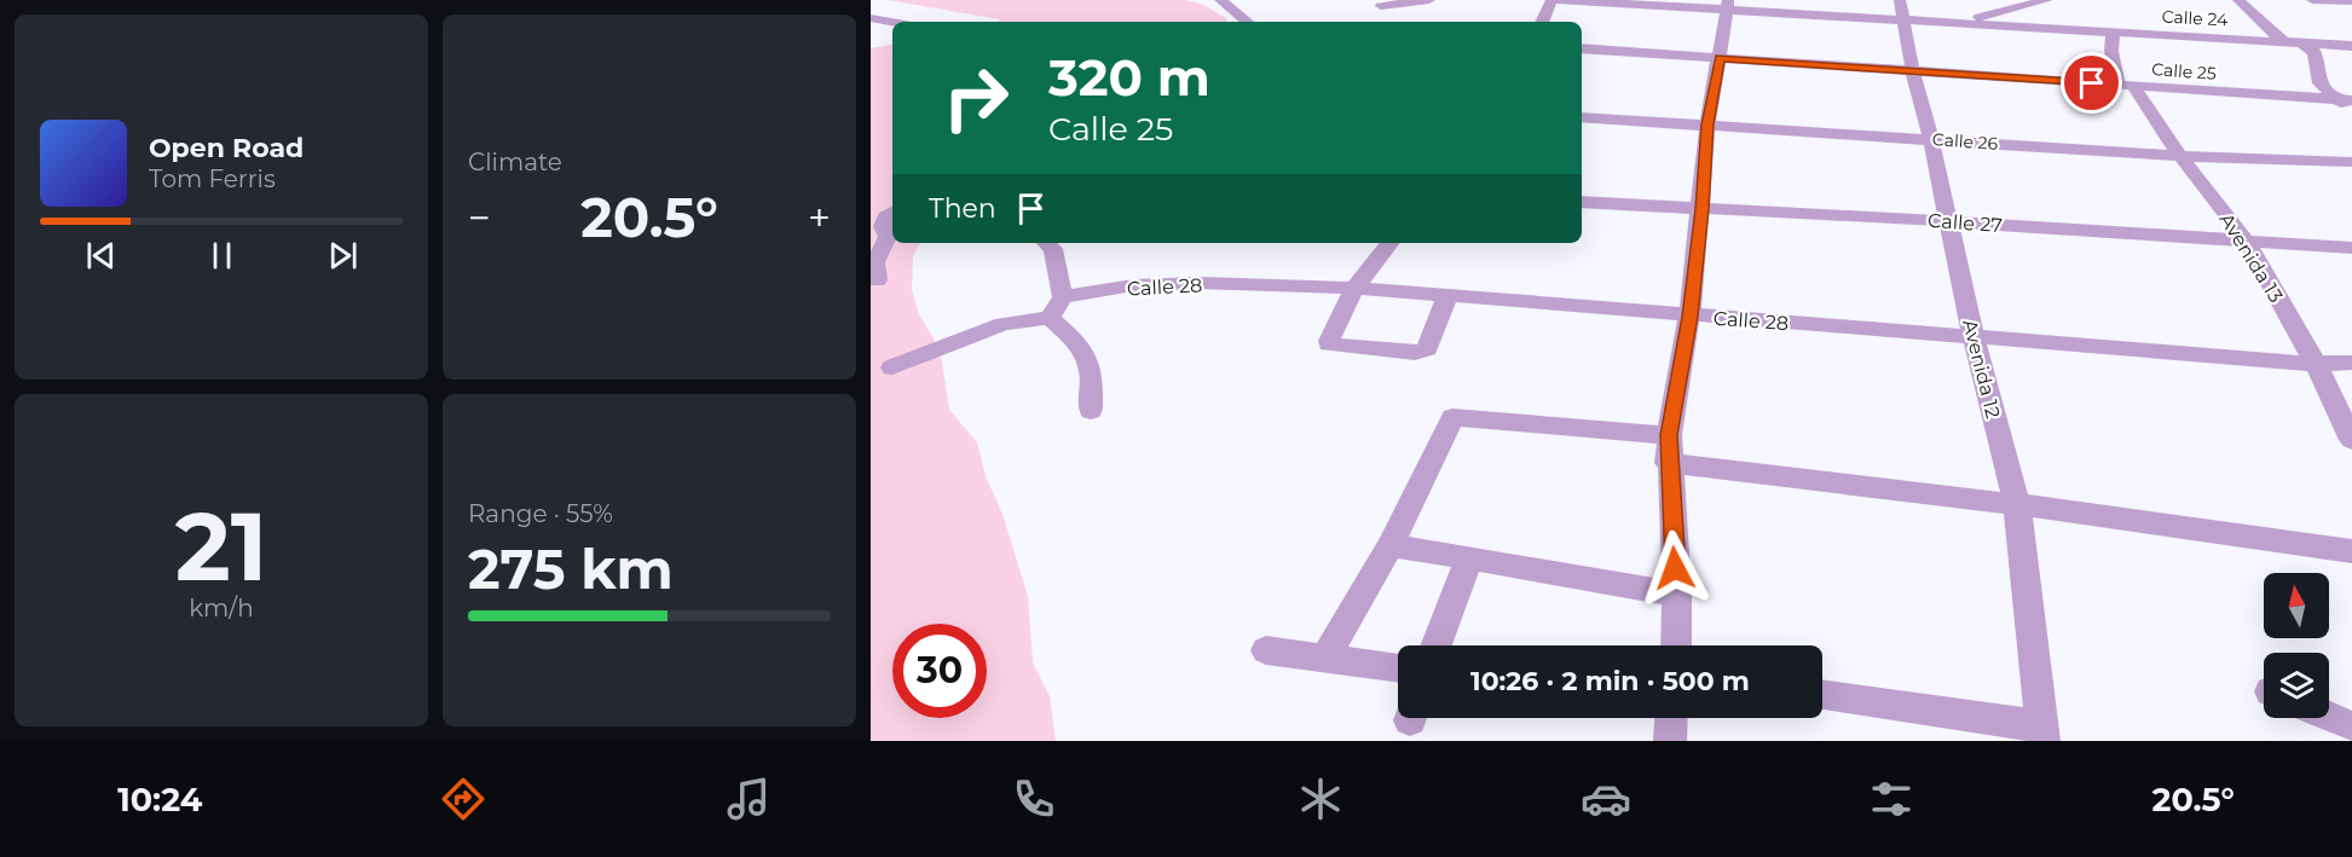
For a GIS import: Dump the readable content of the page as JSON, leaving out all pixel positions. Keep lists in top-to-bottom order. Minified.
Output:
{"streets":{"street":["Calle 24","Calle 25","Calle 26","Calle 27","Avenida 13","Calle 28","Avenida 12"]},"crossings":[["Calle 24","Avenida 13"],["Calle 24","Avenida 12"],["Calle 25","Avenida 13"],["Calle 25","Avenida 12"],["Calle 26","Avenida 13"],["Calle 26","Avenida 12"],["Calle 27","Avenida 13"],["Calle 27","Avenida 12"],["Avenida 13","Calle 28"],["Calle 28","Avenida 12"]],"north":"top","page":{"tile":["Climate",["21","km/h"],["Range · 55%","275 km"]],"turn":["320 m","Calle 25"],"song":["Open Road","Tom Ferris"],"then":"Then","heat":["−","20.5°","+"],"limit":"30","trip":"10:26 · 2 min · 500 m","tabs":["10:24","20.5°"]}}
